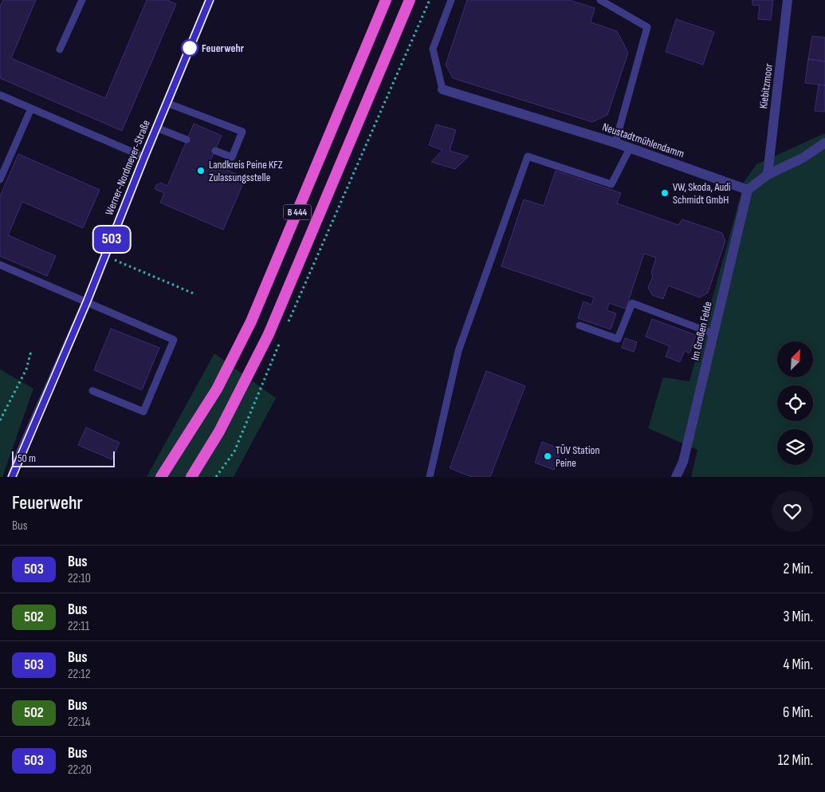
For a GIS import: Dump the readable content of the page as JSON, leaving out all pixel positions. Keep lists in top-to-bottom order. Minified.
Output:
{"streets":{"highway":["B 444"],"street":["Kiebitzmoor","Neustadtmühlendamm","Werner-Nordmeyer-Straße","Im Großen Felde"]},"crossings":[["Neustadtmühlendamm","Im Großen Felde"]],"places":["Feuerwehr","Landkreis Peine KFZ Zulassungsstelle","VW, Skoda, Audi Schmidt GmbH","TÜV Station Peine"],"lines":["bus line 503"],"scale_bar":"50 m","north":"top right","page":{"on_map":"503","scale":"50 m","heading":["Feuerwehr","Bus"],"list":[{"mark":"503","name":"Bus","note":"22:10","value":"2 Min."},{"mark":"502","name":"Bus","note":"22:11","value":"3 Min."},{"mark":"503","name":"Bus","note":"22:12","value":"4 Min."},{"mark":"502","name":"Bus","note":"22:14","value":"6 Min."},{"mark":"503","name":"Bus","note":"22:20","value":"12 Min."}]}}
